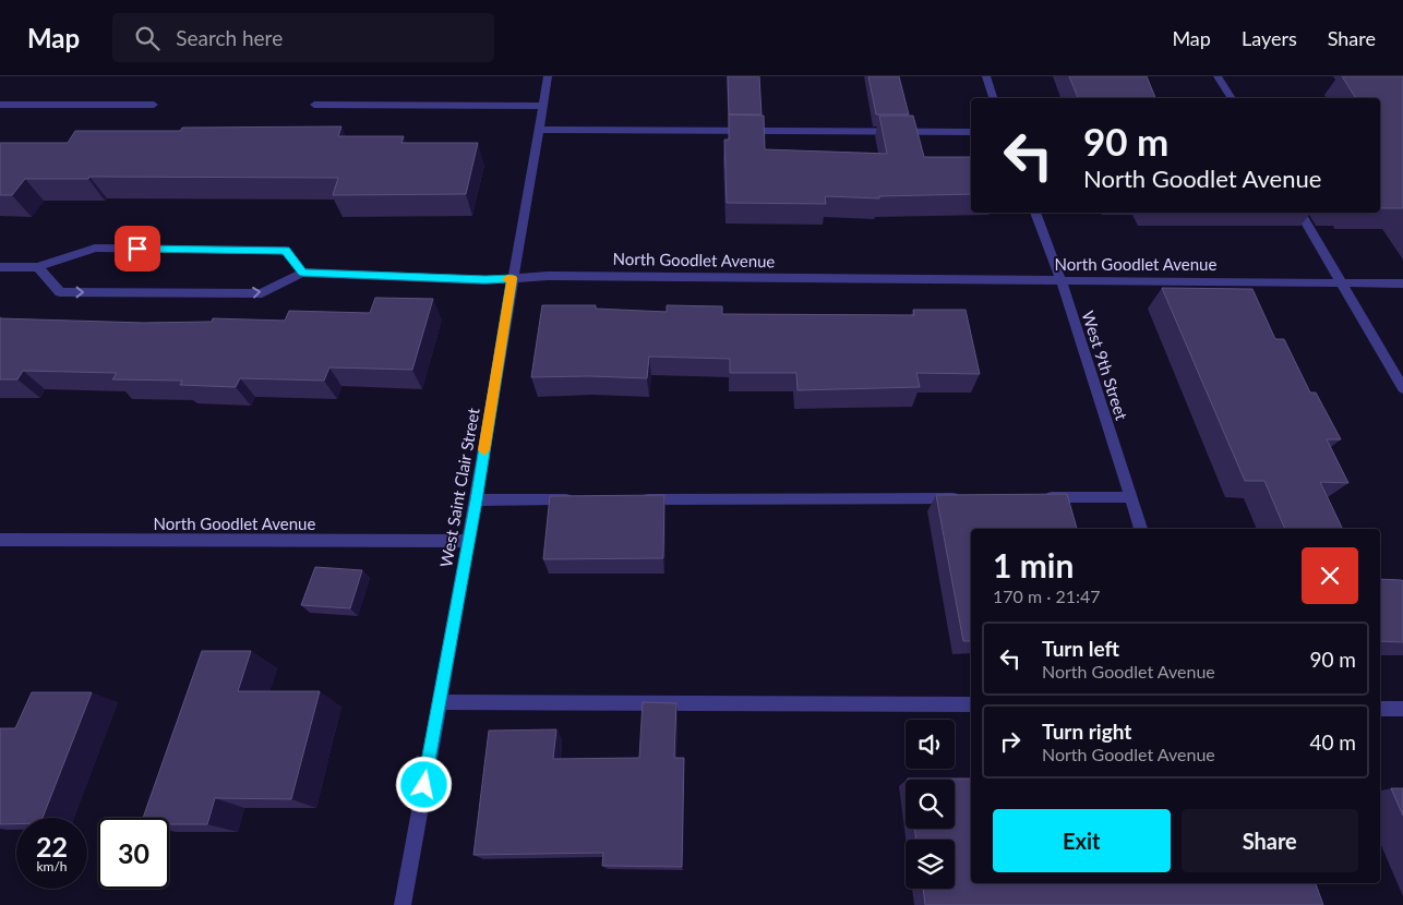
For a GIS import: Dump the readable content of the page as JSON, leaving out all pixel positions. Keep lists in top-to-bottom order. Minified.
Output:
{"streets":{"street":["North Goodlet Avenue","West 9th Street","West Saint Clair Street"]},"crossings":[["North Goodlet Avenue","West 9th Street"],["North Goodlet Avenue","West Saint Clair Street"]],"page":{"header":"Map","search":"Search here","nav":["Map","Layers","Share"],"turn":["90 m","North Goodlet Avenue"],"heading":["1 min","170 m · 21:47"],"list":[{"name":"Turn left","note":"North Goodlet Avenue","value":"90 m"},{"name":"Turn right","note":"North Goodlet Avenue","value":"40 m"}],"buttons":["Exit","Share"],"speed":"22 km/h","limit":"30"}}
